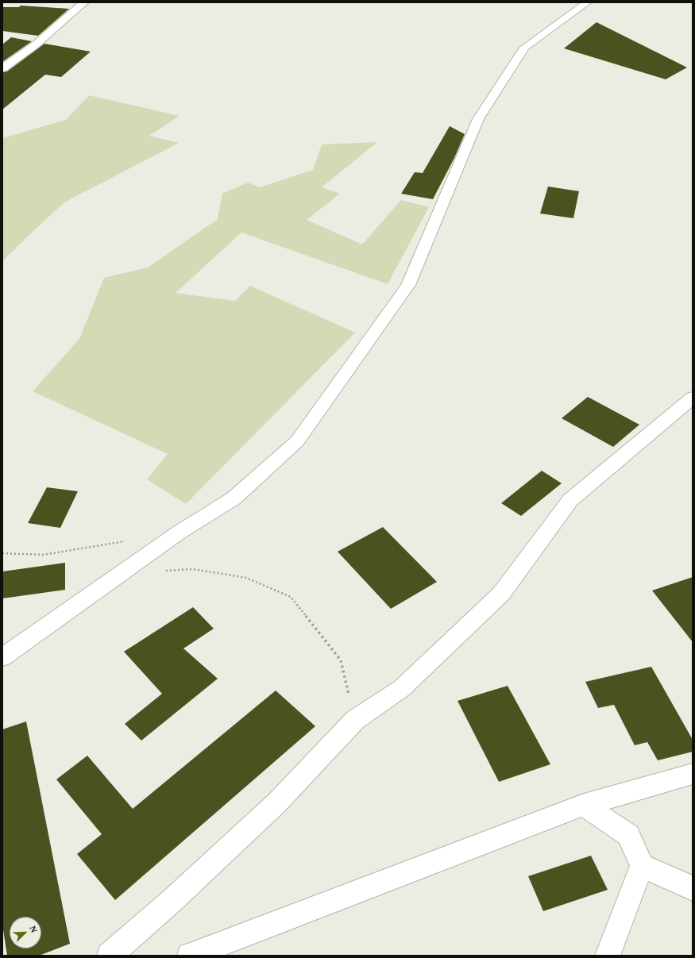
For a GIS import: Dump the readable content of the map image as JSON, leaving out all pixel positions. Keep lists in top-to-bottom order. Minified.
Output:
{"north":"top right"}
